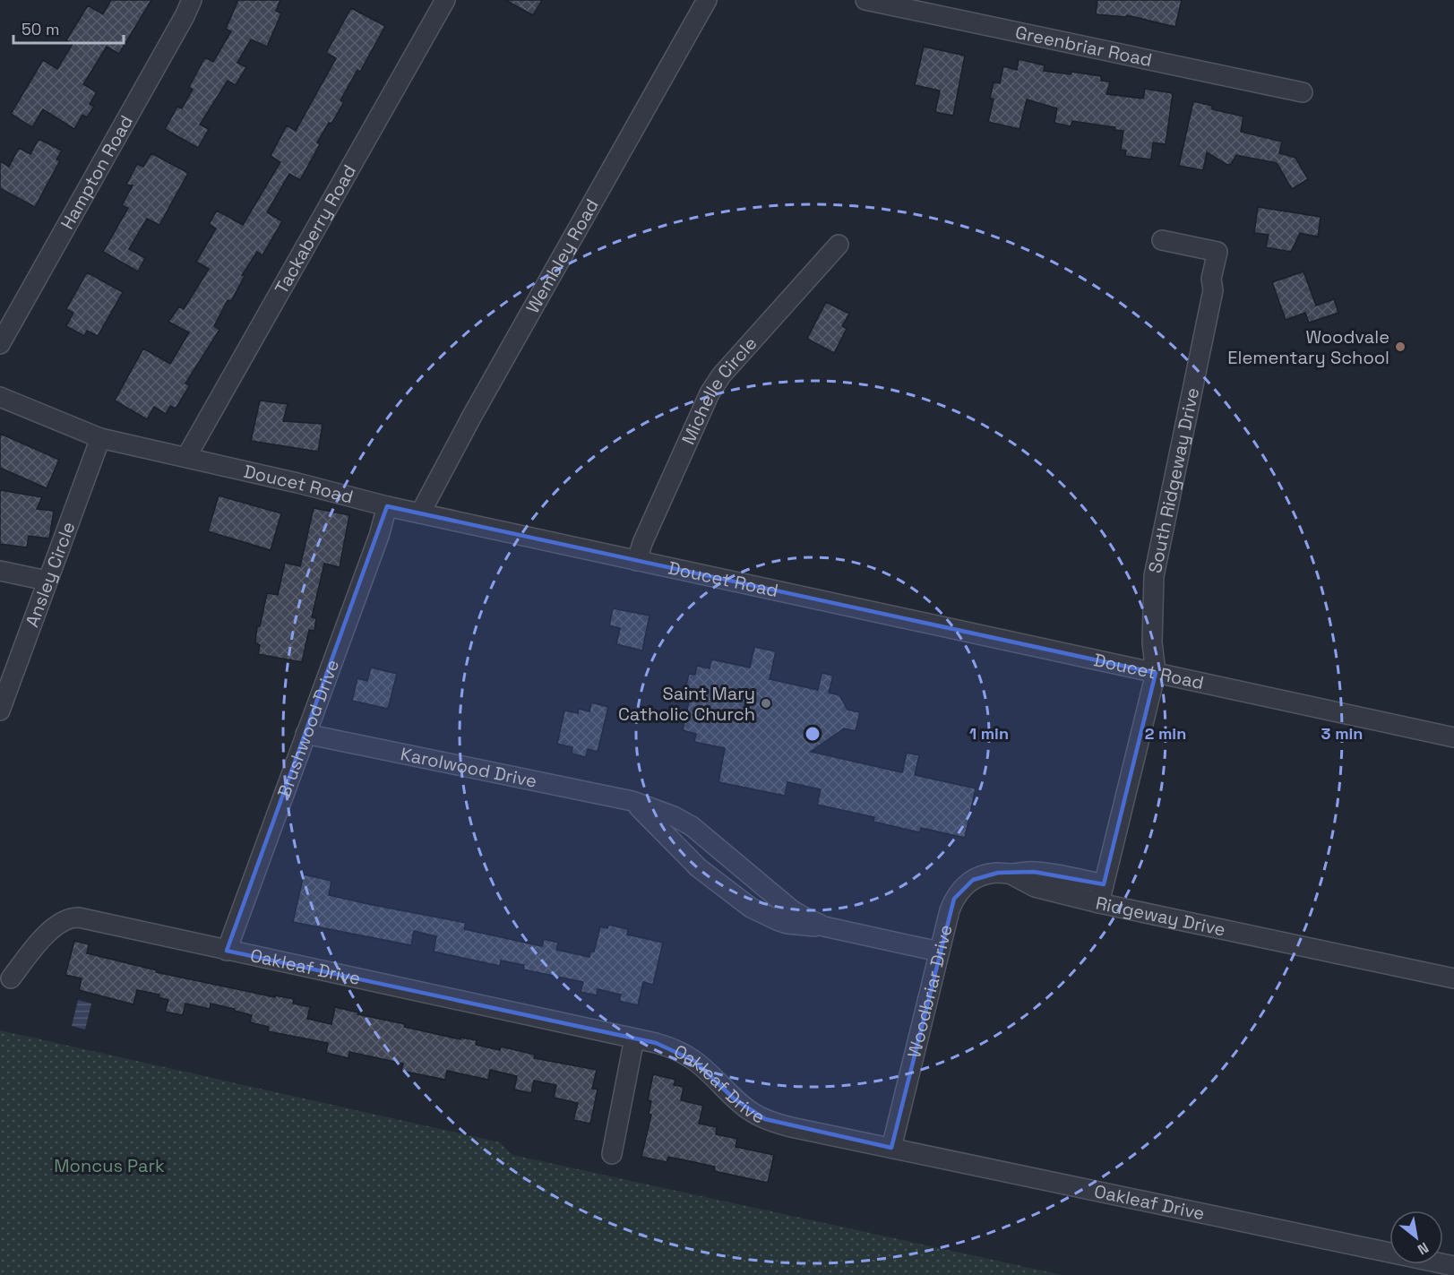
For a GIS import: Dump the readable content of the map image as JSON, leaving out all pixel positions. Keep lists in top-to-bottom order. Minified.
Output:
{"streets":{"street":["Greenbriar Road","Hampton Road","Tackaberry Road","Wembley Road","Michelle Circle","South Ridgeway Drive","Doucet Road","Ansley Circle","Brushwood Drive","Karolwood Drive","Ridgeway Drive","Oakleaf Drive","Woodbriar Drive"]},"crossings":[["Tackaberry Road","Doucet Road"],["Wembley Road","Doucet Road"],["Michelle Circle","Doucet Road"],["South Ridgeway Drive","Doucet Road"],["South Ridgeway Drive","Ridgeway Drive"],["Doucet Road","Ansley Circle"],["Doucet Road","Brushwood Drive"],["Doucet Road","Ridgeway Drive"],["Brushwood Drive","Karolwood Drive"],["Brushwood Drive","Oakleaf Drive"],["Karolwood Drive","Woodbriar Drive"],["Ridgeway Drive","Woodbriar Drive"],["Oakleaf Drive","Woodbriar Drive"]],"parks":["Moncus Park"],"places":["Woodvale Elementary School","Saint Mary Catholic Church"],"scale_bar":"50 m","north":"bottom right","rings":["1 min","2 min","3 min"]}
